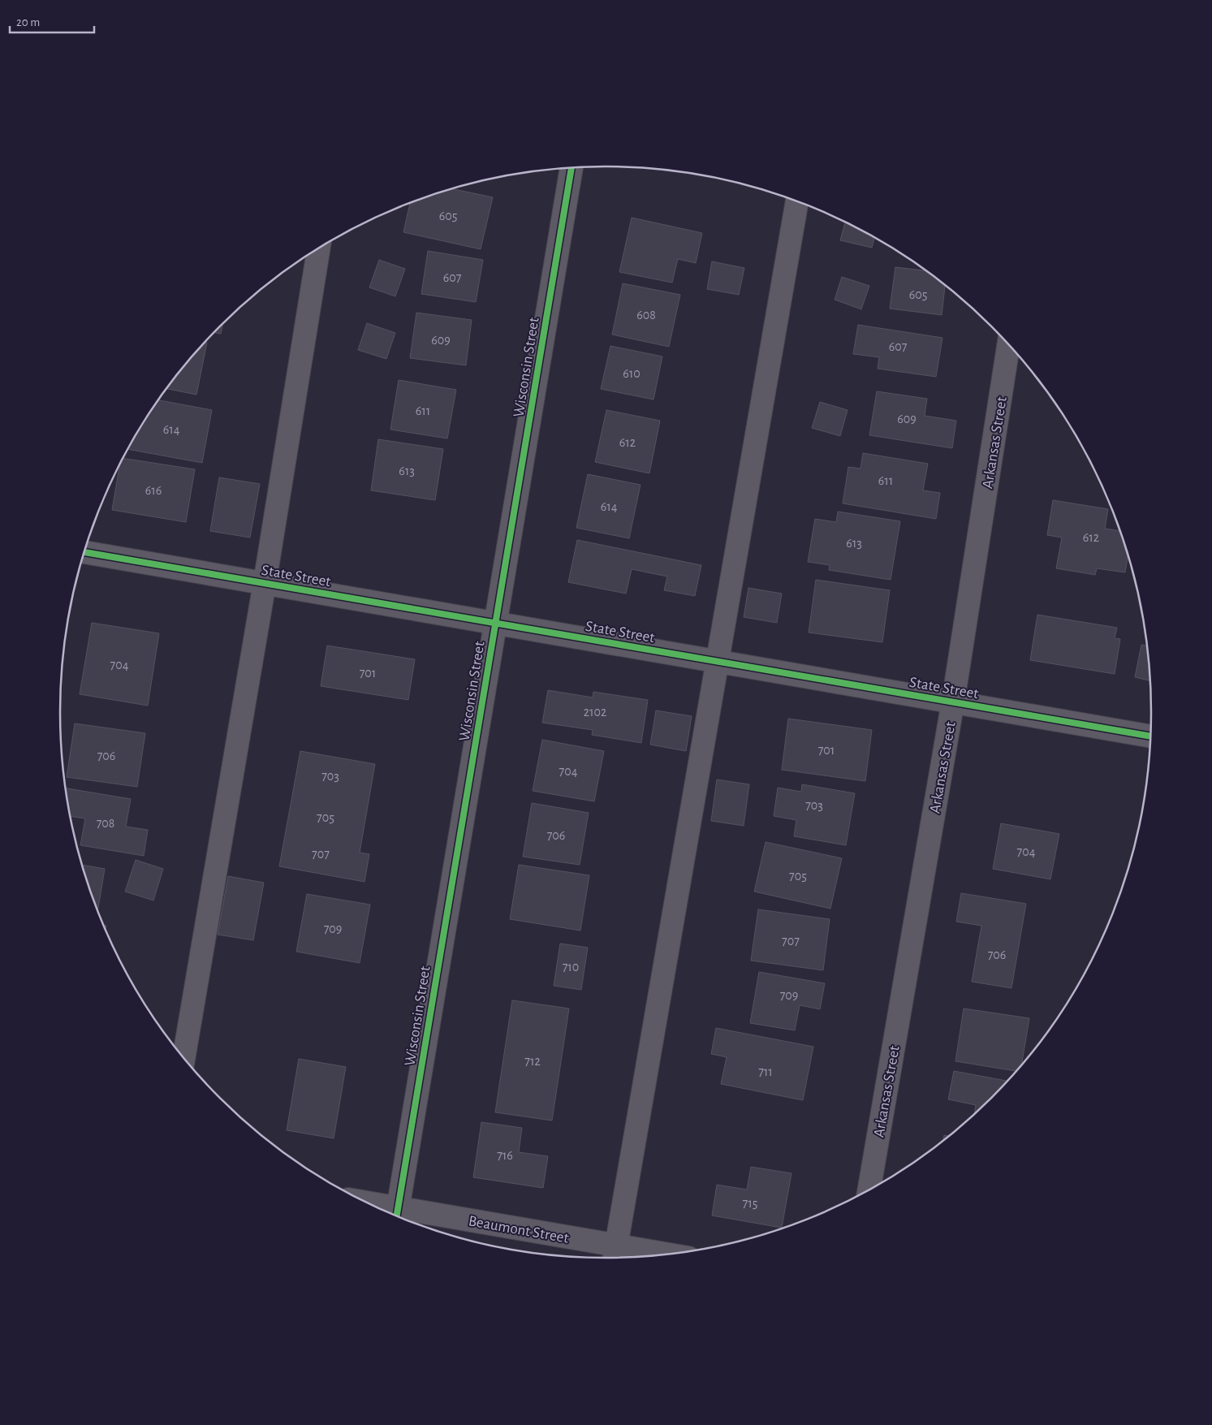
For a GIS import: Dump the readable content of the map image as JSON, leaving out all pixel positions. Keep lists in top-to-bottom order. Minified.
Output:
{"streets":{"street":["Wisconsin Street","Arkansas Street","State Street","Beaumont Street"]},"crossings":[["Wisconsin Street","State Street"],["Wisconsin Street","Beaumont Street"],["Arkansas Street","State Street"]],"house_numbers":["605","607","605","608","609","607","610","611","609","614","612","613","611","616","614","612","613","704","701","2102","701","706","704","703","703","705","708","706","704","707","705","709","707","706","710","709","712","711","716","715"],"scale_bar":"20 m"}
